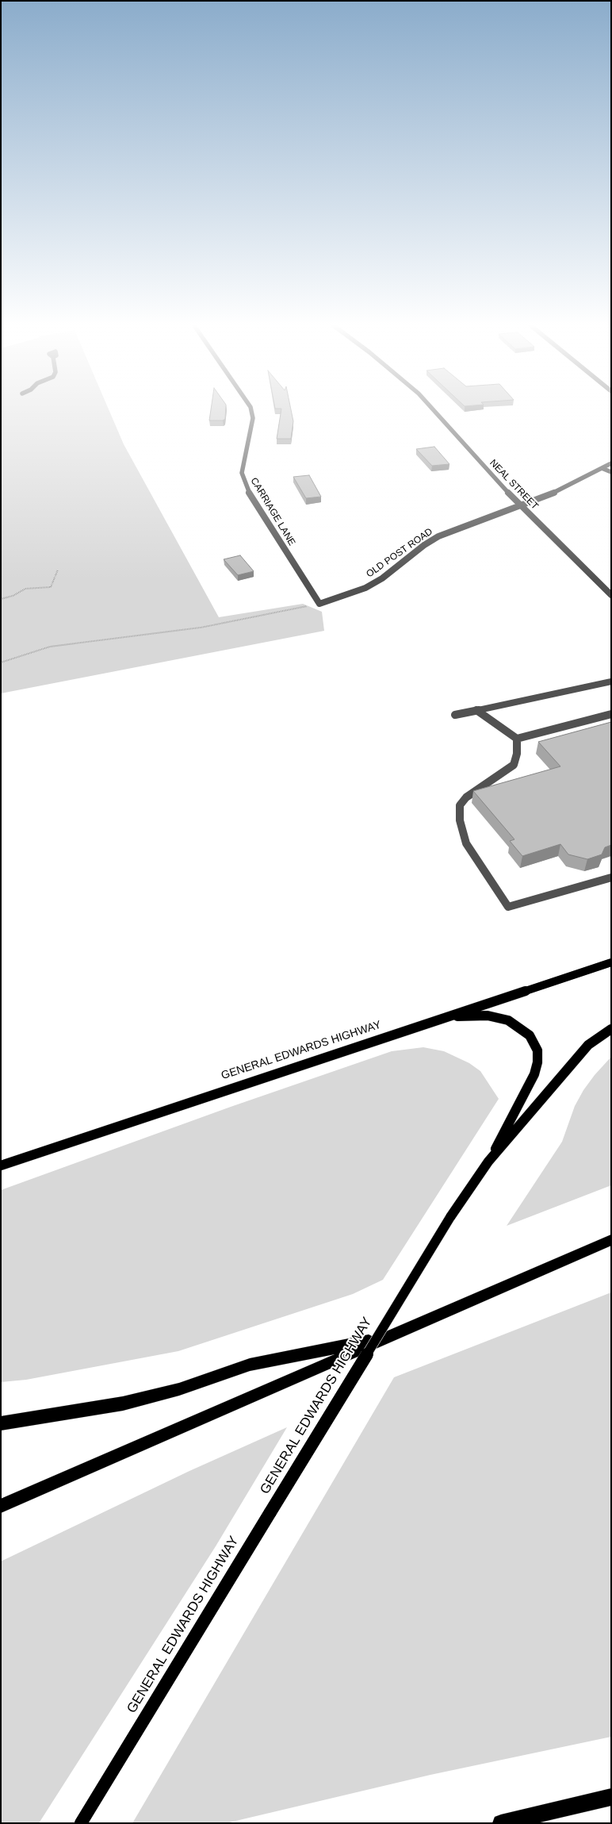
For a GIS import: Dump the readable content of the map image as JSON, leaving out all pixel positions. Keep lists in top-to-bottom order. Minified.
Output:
{"streets":{"main road":["GENERAL EDWARDS HIGHWAY"],"street":["NEAL STREET","CARRIAGE LANE","OLD POST ROAD"]},"crossings":[["NEAL STREET","OLD POST ROAD"],["CARRIAGE LANE","OLD POST ROAD"]]}
